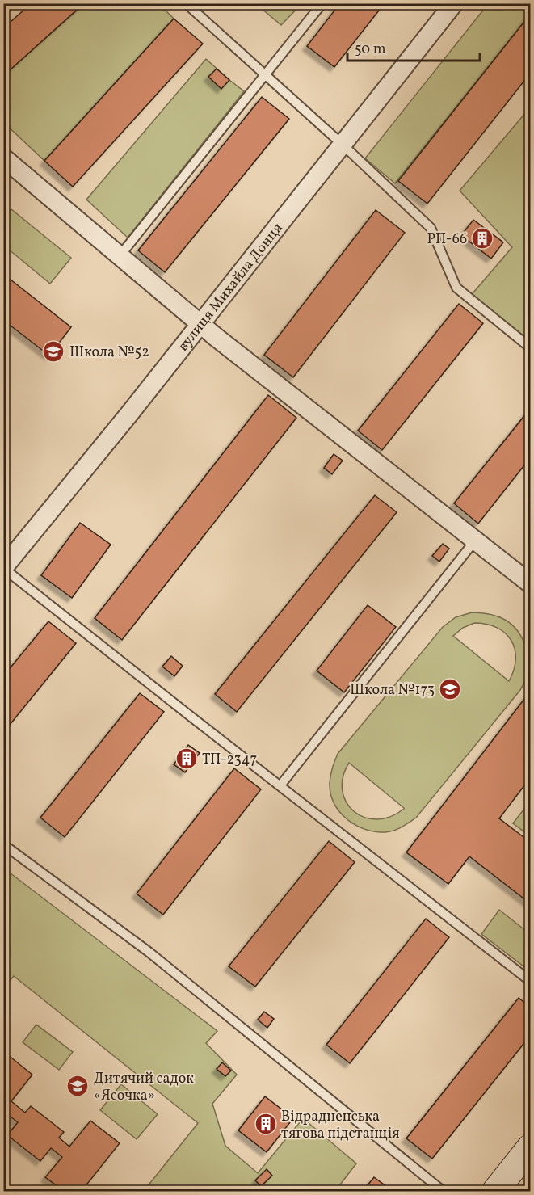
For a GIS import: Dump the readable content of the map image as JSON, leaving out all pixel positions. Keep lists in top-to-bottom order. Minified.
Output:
{"streets":{"street":["вулиця Михайла Донця"]},"places":{"building":["РП-66","ТП-2347","Відрадненська тягова підстанція"],"school or university":["Школа №52","Школа №173","Дитячий садок «Ясочка»"]},"scale_bar":"50 m"}
